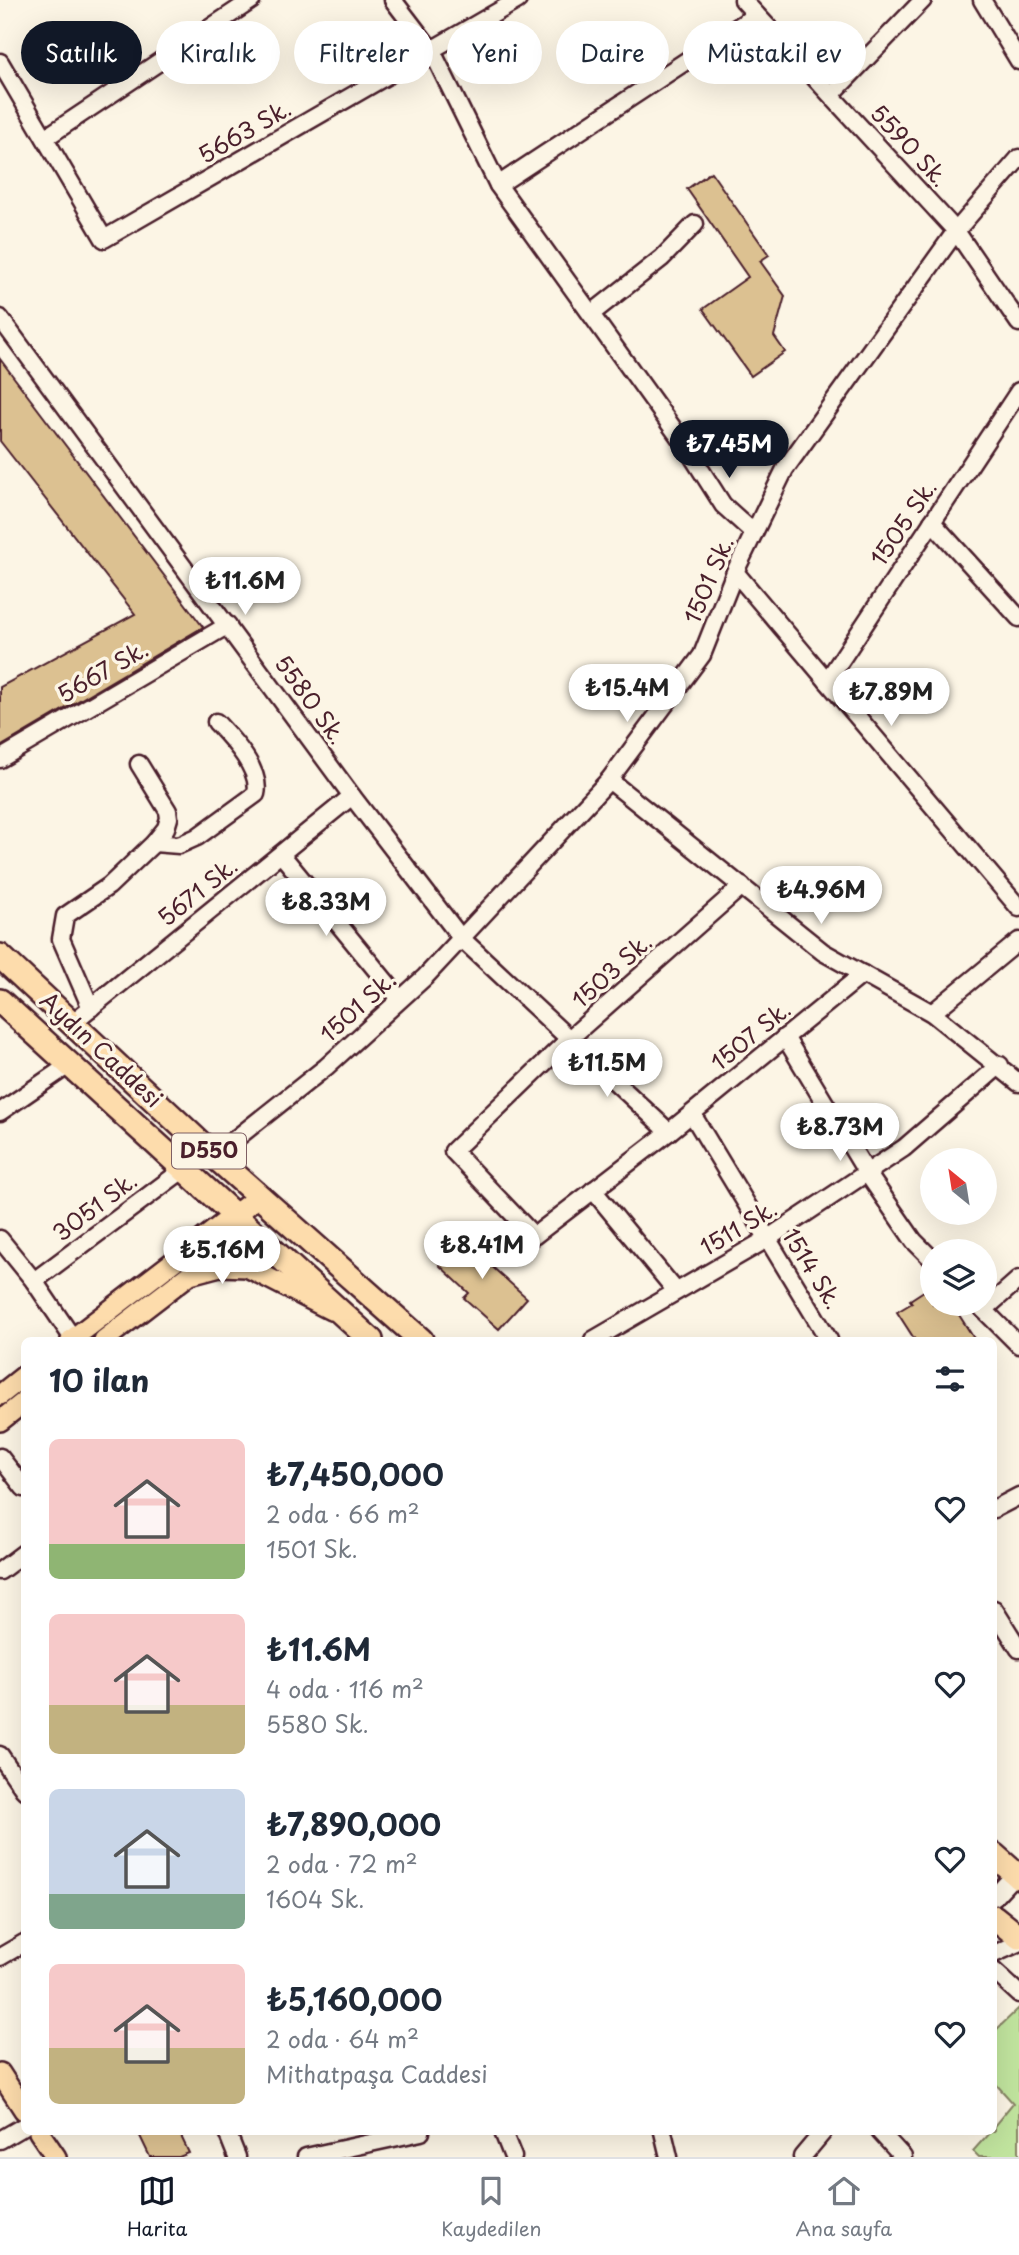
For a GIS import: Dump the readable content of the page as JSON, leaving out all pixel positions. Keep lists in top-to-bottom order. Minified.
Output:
{"streets":{"highway":["Aydın Caddesi","D550"],"street":["5663 Sk.","5590 Sk.","1505 Sk.","1501 Sk.","5667 Sk.","5580 Sk.","5671 Sk.","1503 Sk.","1507 Sk.","3051 Sk.","1511 Sk.","1514 Sk."]},"crossings":[["5590 Sk.","1501 Sk."],["1501 Sk.","5580 Sk."],["1501 Sk.","Aydın Caddesi"],["5667 Sk.","5580 Sk."],["5580 Sk.","5671 Sk."],["5580 Sk.","1503 Sk."],["5580 Sk.","1507 Sk."],["5671 Sk.","Aydın Caddesi"],["1503 Sk.","1507 Sk."],["1507 Sk.","1514 Sk."],["Aydın Caddesi","3051 Sk."],["1511 Sk.","1514 Sk."]],"north":"top left","page":{"chip":["Satılık","Kiralık","Filtreler","Yeni","Daire","Müstakil ev"],"price":["₺7.45M","₺11.6M","₺15.4M","₺7.89M","₺4.96M","₺8.33M","₺11.5M","₺8.73M","₺8.41M","₺5.16M"],"heading":"10 ilan","list":[{"name":"₺7,450,000","note":"2 oda · 66 m² · 1501 Sk."},{"name":"₺11.6M","note":"4 oda · 116 m² · 5580 Sk."},{"name":"₺7,890,000","note":"2 oda · 72 m² · 1604 Sk."},{"name":"₺5,160,000","note":"2 oda · 64 m² · Mithatpaşa Caddesi"}],"tabs":["Harita","Kaydedilen","Ana sayfa"]}}
